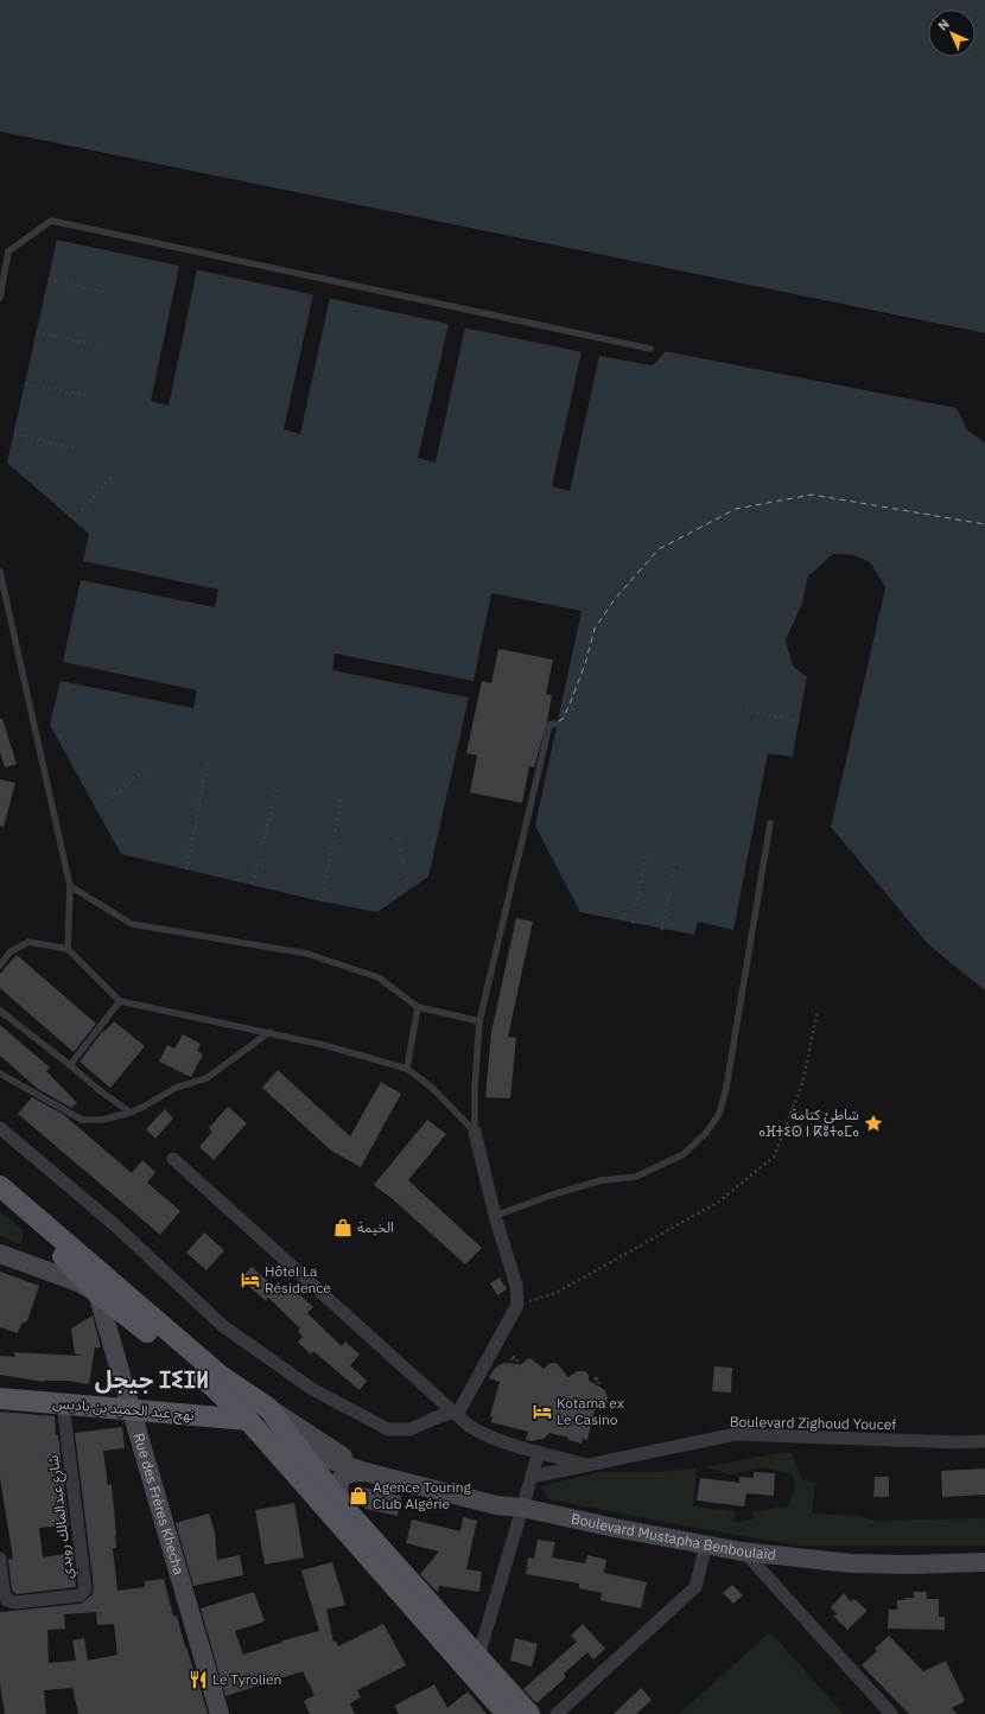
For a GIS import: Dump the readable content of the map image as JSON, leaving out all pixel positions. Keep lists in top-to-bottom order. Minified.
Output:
{"streets":{"main road":["نهج عبد الحميد بن باديس","Rue des Frères Khecha","Boulevard Mustapha Benboulaïd"],"street":["Boulevard Zighoud Youcef","شارع عبدالمالك رويدي"]},"crossings":[["نهج عبد الحميد بن باديس","Rue des Frères Khecha"],["نهج عبد الحميد بن باديس","شارع عبدالمالك رويدي"]],"districts":["جيجل ⵊⵉⵊⵍ"],"places":{"place":["شاطئ كتامة ⴰⴼⵜⵉⵙ ⵏ ⴽⵓⵜⴰⵎⴰ"],"shop":["الخيمة","Agence Touring Club Algérie"],"hotel":["Hôtel La Résidence","Kotama ex Le Casino"],"restaurant":["Le Tyrolien"]},"north":"top left"}
